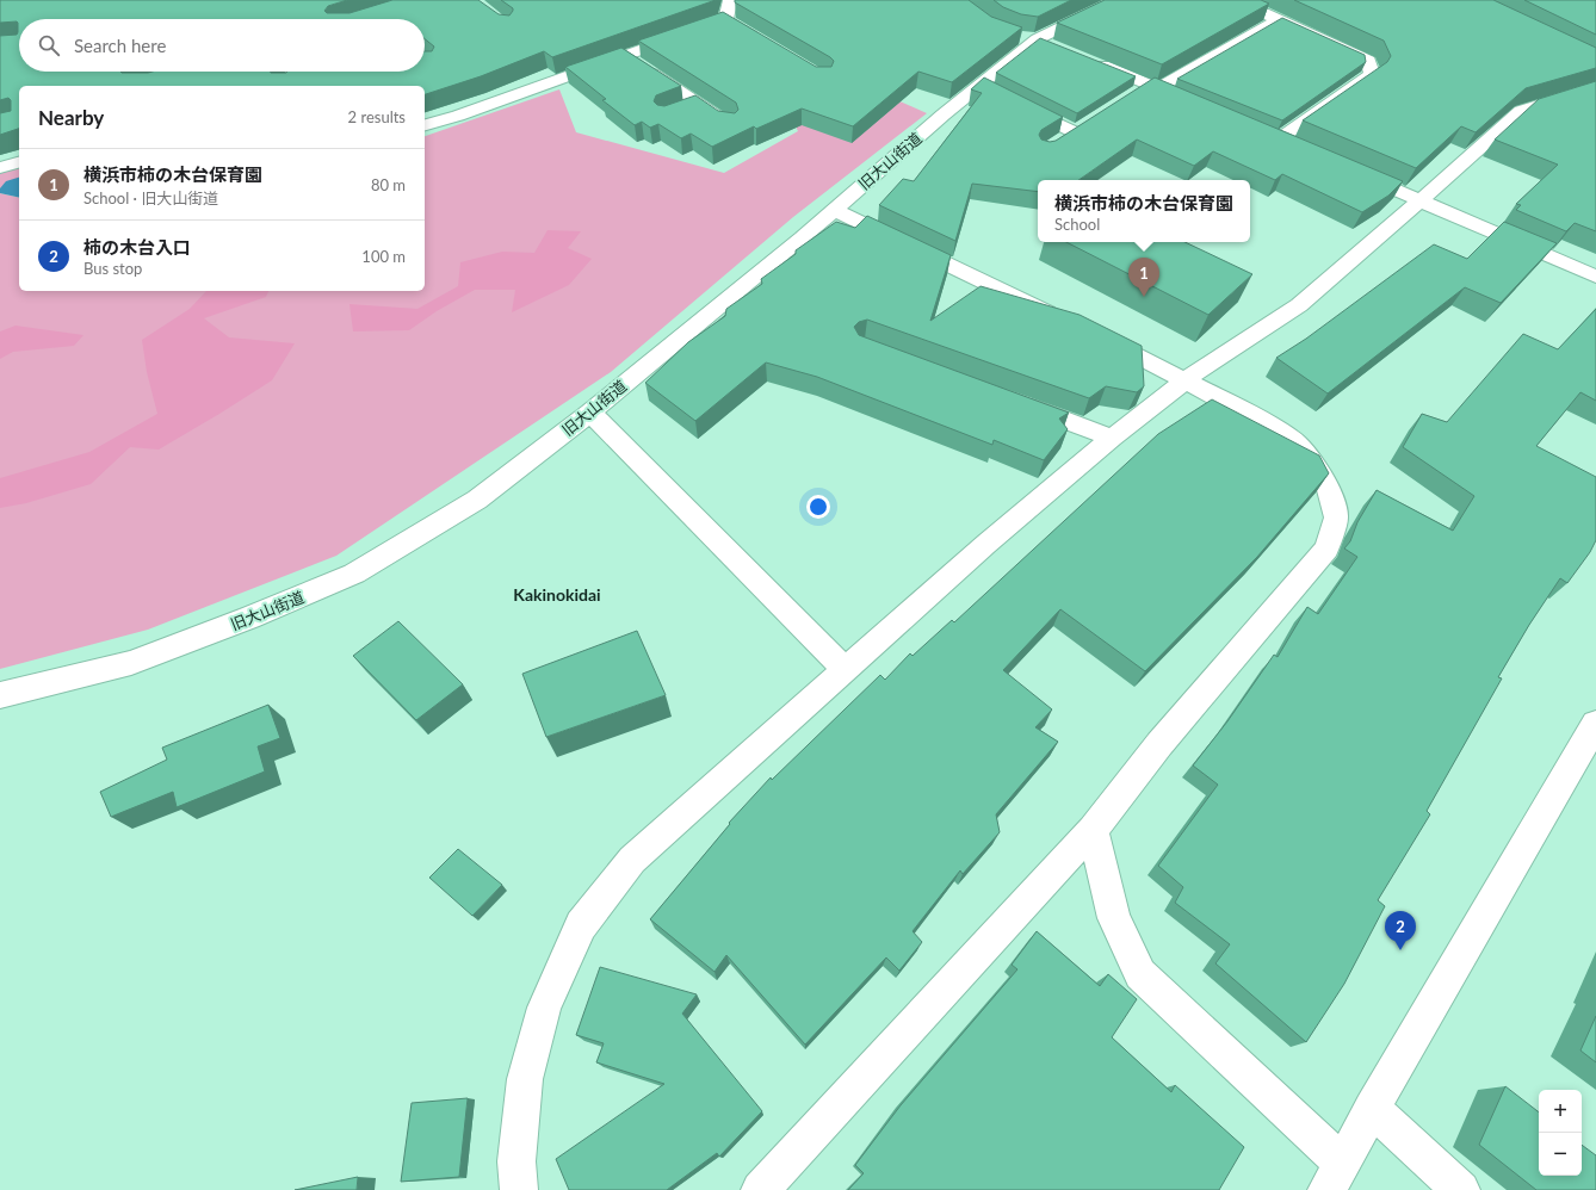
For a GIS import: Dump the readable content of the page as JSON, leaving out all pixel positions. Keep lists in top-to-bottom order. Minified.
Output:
{"streets":{"street":["旧大山街道"]},"districts":["Kakinokidai"],"page":{"search":"Search here","heading":["Nearby","2 results"],"list":[{"mark":"1","name":"横浜市柿の木台保育園","note":"School · 旧大山街道","value":"80 m"},{"mark":"2","name":"柿の木台入口","note":"Bus stop","value":"100 m"}],"popup":["横浜市柿の木台保育園","School"],"pins":["1","2"],"map_buttons":["+","−"]}}
